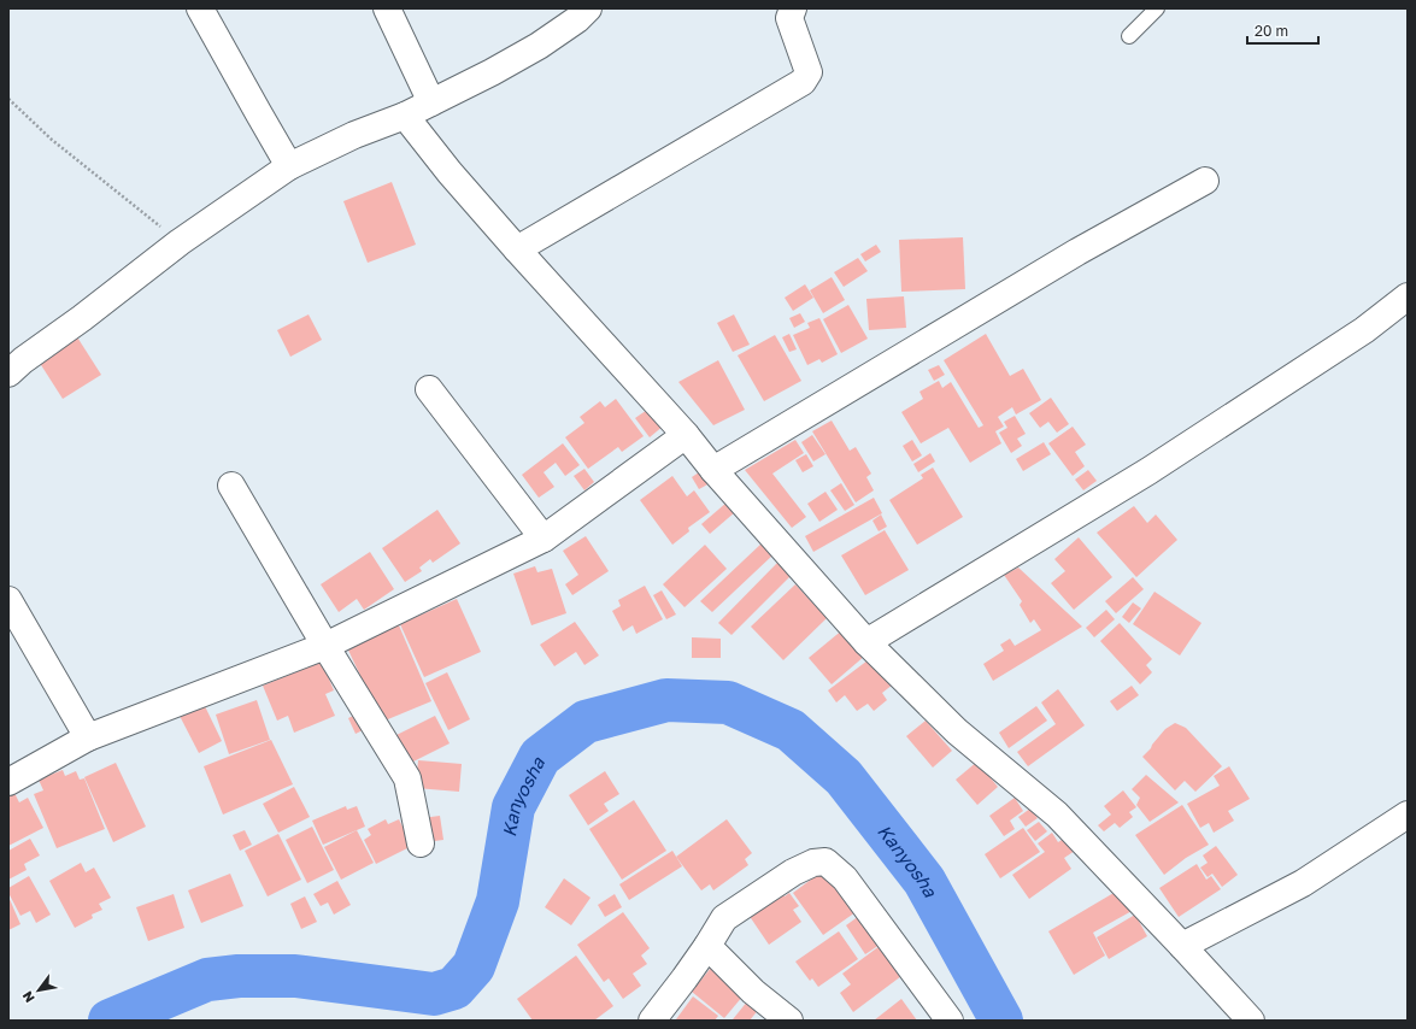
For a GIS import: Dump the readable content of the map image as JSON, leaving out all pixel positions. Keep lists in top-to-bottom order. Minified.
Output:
{"water":["Kanyosha"],"scale_bar":"20 m","north":"bottom left"}
